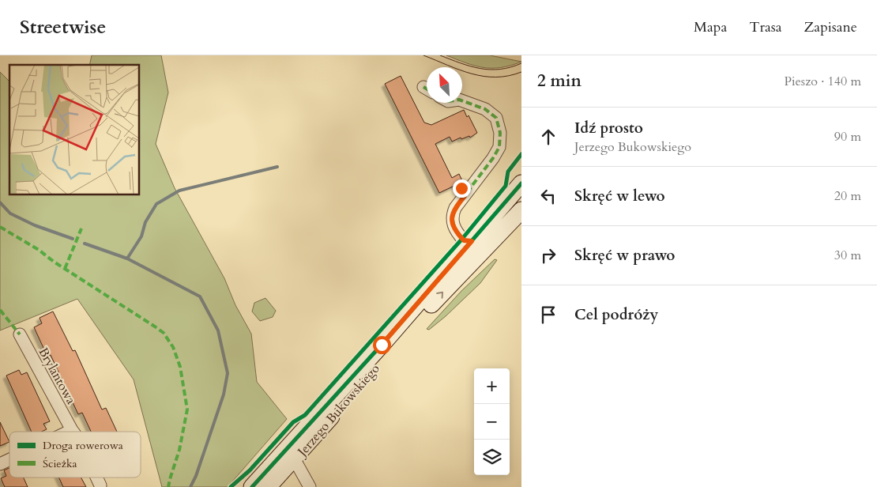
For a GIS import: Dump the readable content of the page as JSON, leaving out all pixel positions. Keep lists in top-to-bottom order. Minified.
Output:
{"streets":{"street":["Brylantowa","Jerzego Bukowskiego"]},"legend":["Droga rowerowa","Ścieżka"],"north":"top left","page":{"header":"Streetwise","nav":["Mapa","Trasa","Zapisane"],"heading":["2 min","Pieszo · 140 m"],"list":[["Idź prosto","Jerzego Bukowskiego","90 m"],["Skręć w lewo","20 m"],["Skręć w prawo","30 m"],"Cel podróży"],"map_buttons":["+","−"]}}
